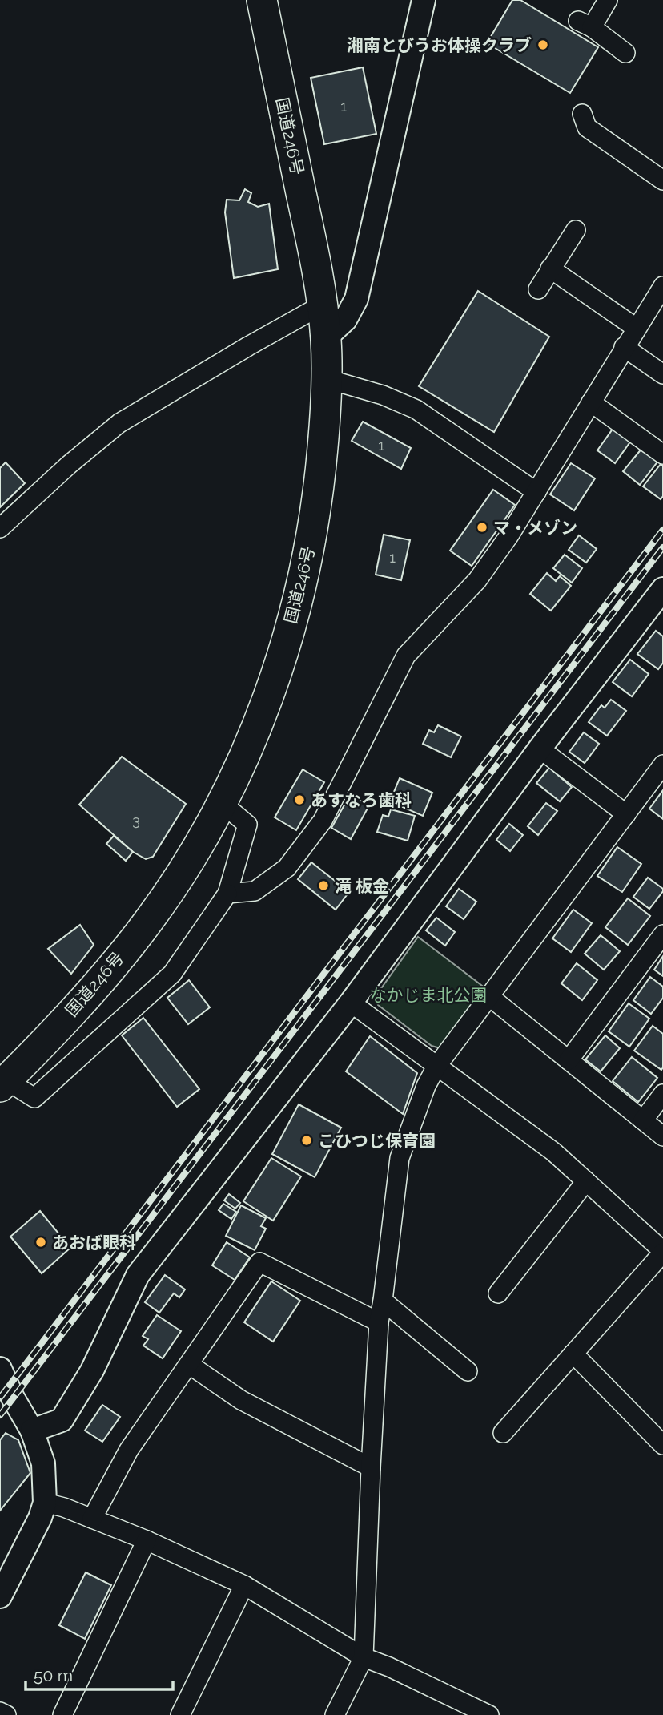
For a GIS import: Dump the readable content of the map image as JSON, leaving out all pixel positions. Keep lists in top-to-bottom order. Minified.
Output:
{"streets":{"highway":["国道246号"]},"parks":["なかじま北公園"],"places":["湘南とびうお体操クラブ","マ・メゾン","あすなろ歯科","滝 板金","こひつじ保育園","あおば眼科"],"house_numbers":["1","1","1","3"],"scale_bar":"50 m"}
